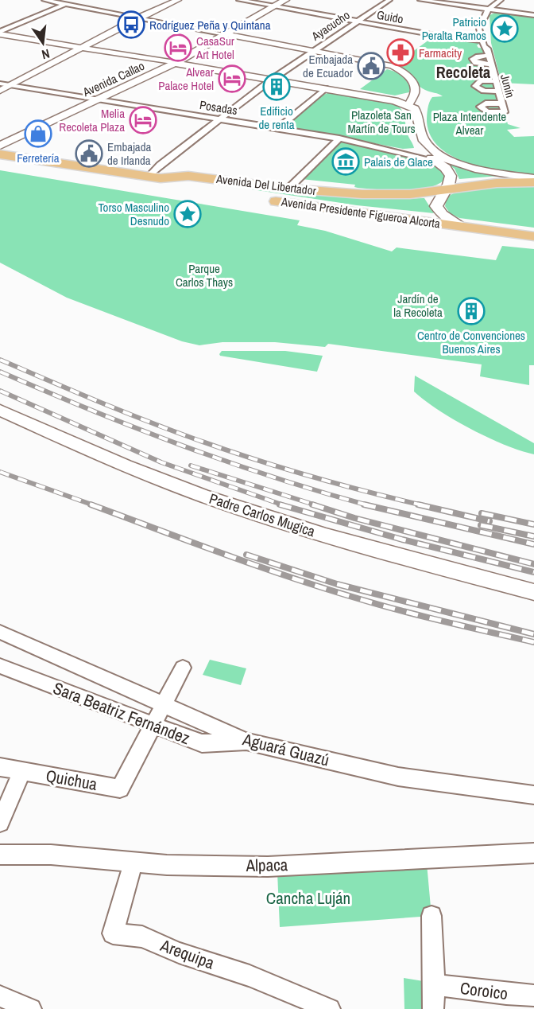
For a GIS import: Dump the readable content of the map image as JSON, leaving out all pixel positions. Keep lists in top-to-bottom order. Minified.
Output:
{"streets":{"main road":["Avenida Callao","Avenida Del Libertador","Avenida Presidente Figueroa Alcorta"],"street":["Guido","Ayacucho","Junín","Posadas","Padre Carlos Mugica","Sara Beatriz Fernández","Aguará Guazú","Quichua","Alpaca","Arequipa","Coroico"]},"crossings":[["Guido","Ayacucho"],["Guido","Avenida Callao"],["Guido","Junín"],["Ayacucho","Posadas"],["Ayacucho","Avenida Del Libertador"],["Ayacucho","Avenida Presidente Figueroa Alcorta"],["Avenida Callao","Posadas"],["Avenida Del Libertador","Avenida Presidente Figueroa Alcorta"],["Sara Beatriz Fernández","Aguará Guazú"],["Sara Beatriz Fernández","Quichua"],["Alpaca","Arequipa"]],"districts":["Recoleta"],"parks":["Plazoleta San Martín de Tours","Plaza Intendente Alvear","Parque Carlos Thays","Jardín de la Recoleta","Cancha Luján"],"places":{"bus stop":["Rodríguez Peña y Quintana"],"place":["Patricio Peralta Ramos","Torso Masculino Desnudo"],"hotel":["CasaSur Art Hotel","Alvear Palace Hotel","Melia Recoleta Plaza"],"pharmacy":["Farmacity"],"public building":["Embajada de Ecuador","Embajada de Irlanda"],"building":["Edificio de renta","Centro de Convenciones Buenos Aires"],"shop":["Ferretería"],"museum":["Palais de Glace"]},"north":"bottom"}
